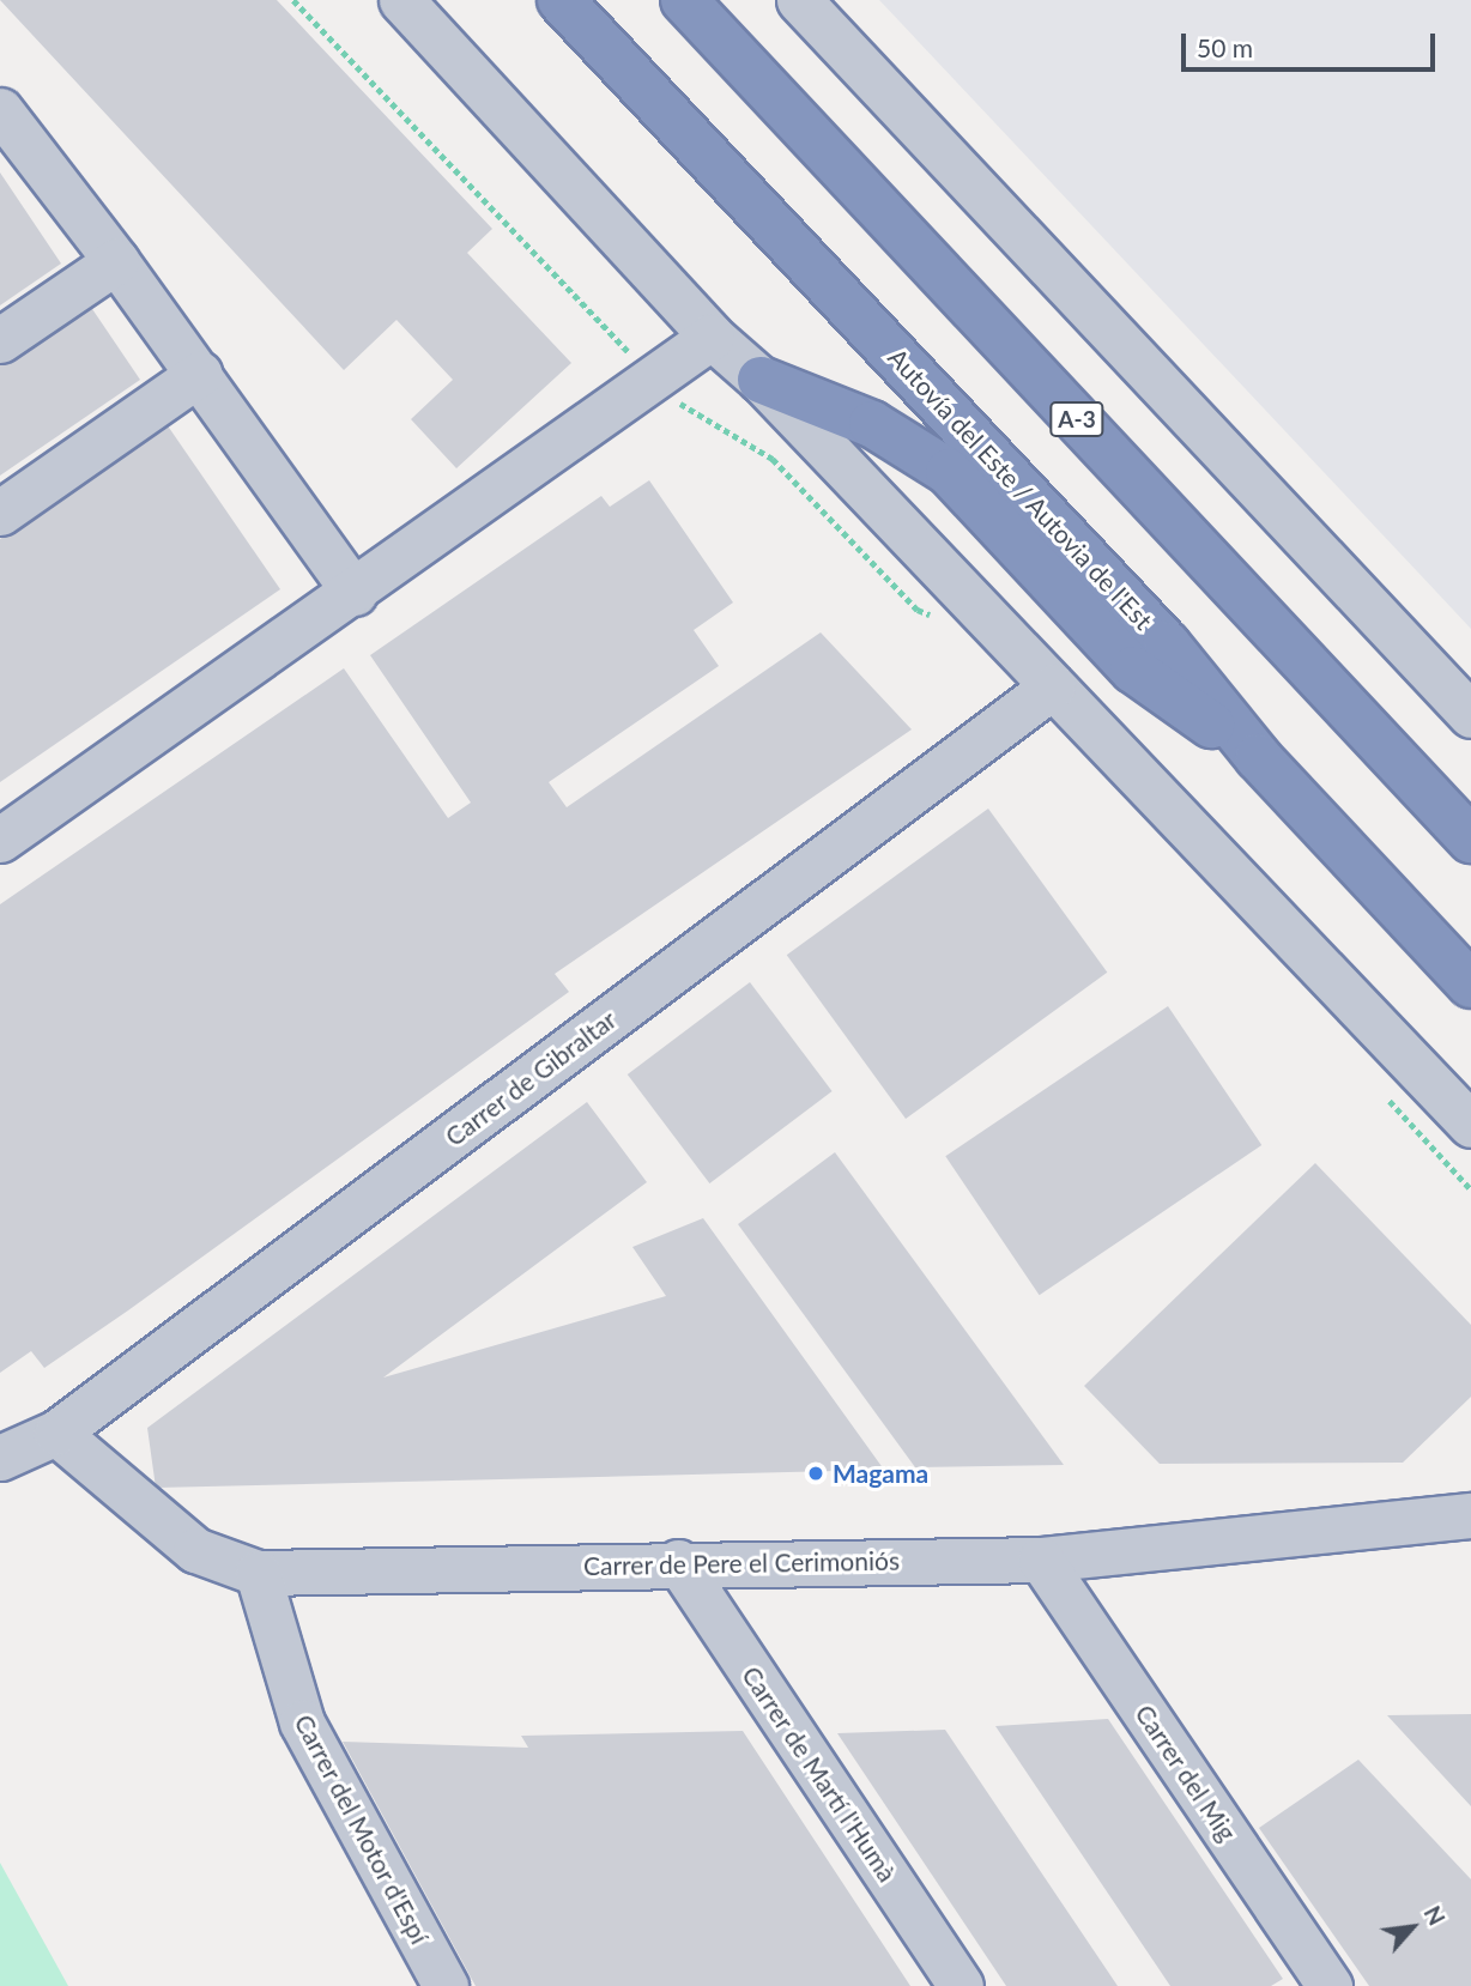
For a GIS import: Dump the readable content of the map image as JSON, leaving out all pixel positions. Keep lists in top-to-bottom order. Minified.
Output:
{"streets":{"highway":["A-3","Autovía del Este / Autovia de l'Est"],"street":["Carrer de Gibraltar","Carrer de Pere el Cerimoniós","Carrer del Mig","Carrer de Martí l'Humà","Carrer del Motor d'Espí"]},"crossings":[["Carrer de Gibraltar","Carrer de Pere el Cerimoniós"],["Carrer de Pere el Cerimoniós","Carrer del Mig"],["Carrer de Pere el Cerimoniós","Carrer de Martí l'Humà"],["Carrer de Pere el Cerimoniós","Carrer del Motor d'Espí"]],"places":["Magama"],"scale_bar":"50 m","north":"top right"}
